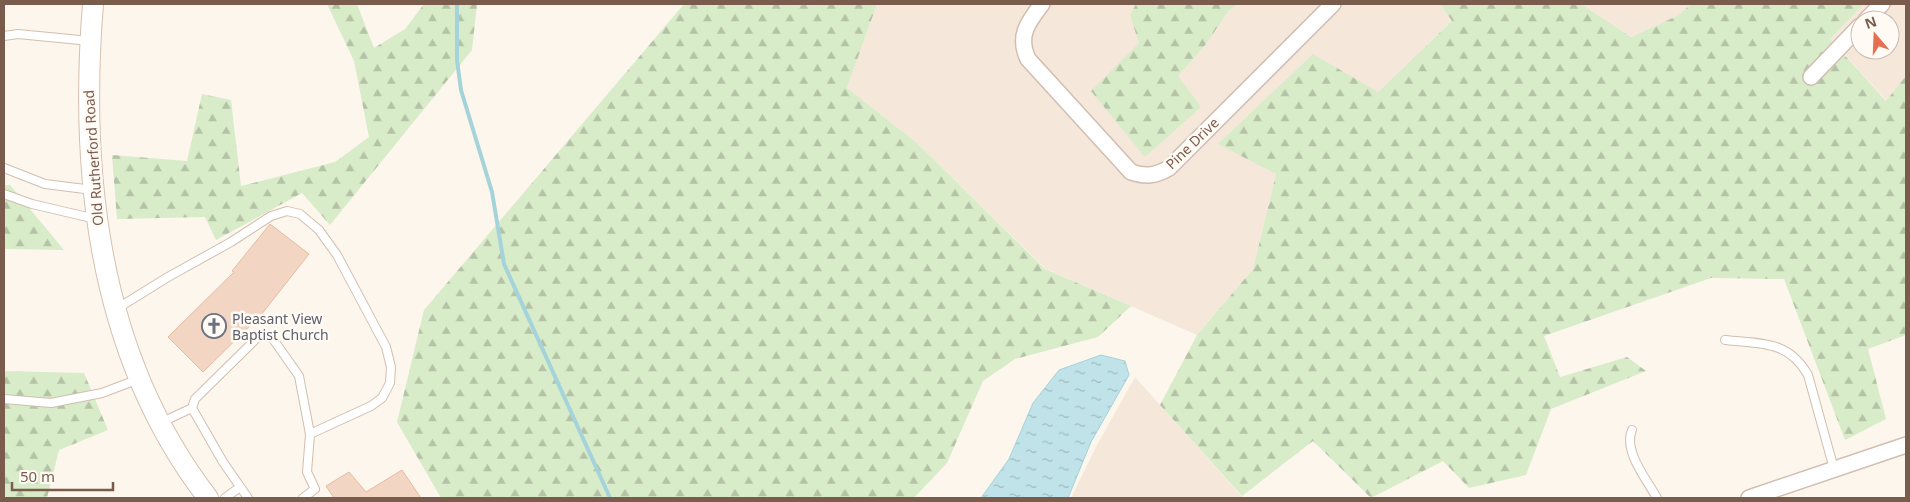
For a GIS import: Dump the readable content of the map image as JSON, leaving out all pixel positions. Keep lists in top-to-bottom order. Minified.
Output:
{"streets":{"street":["Pine Drive","Old Rutherford Road"]},"places":{"church":["Pleasant View Baptist Church"]},"scale_bar":"50 m","north":"top"}
